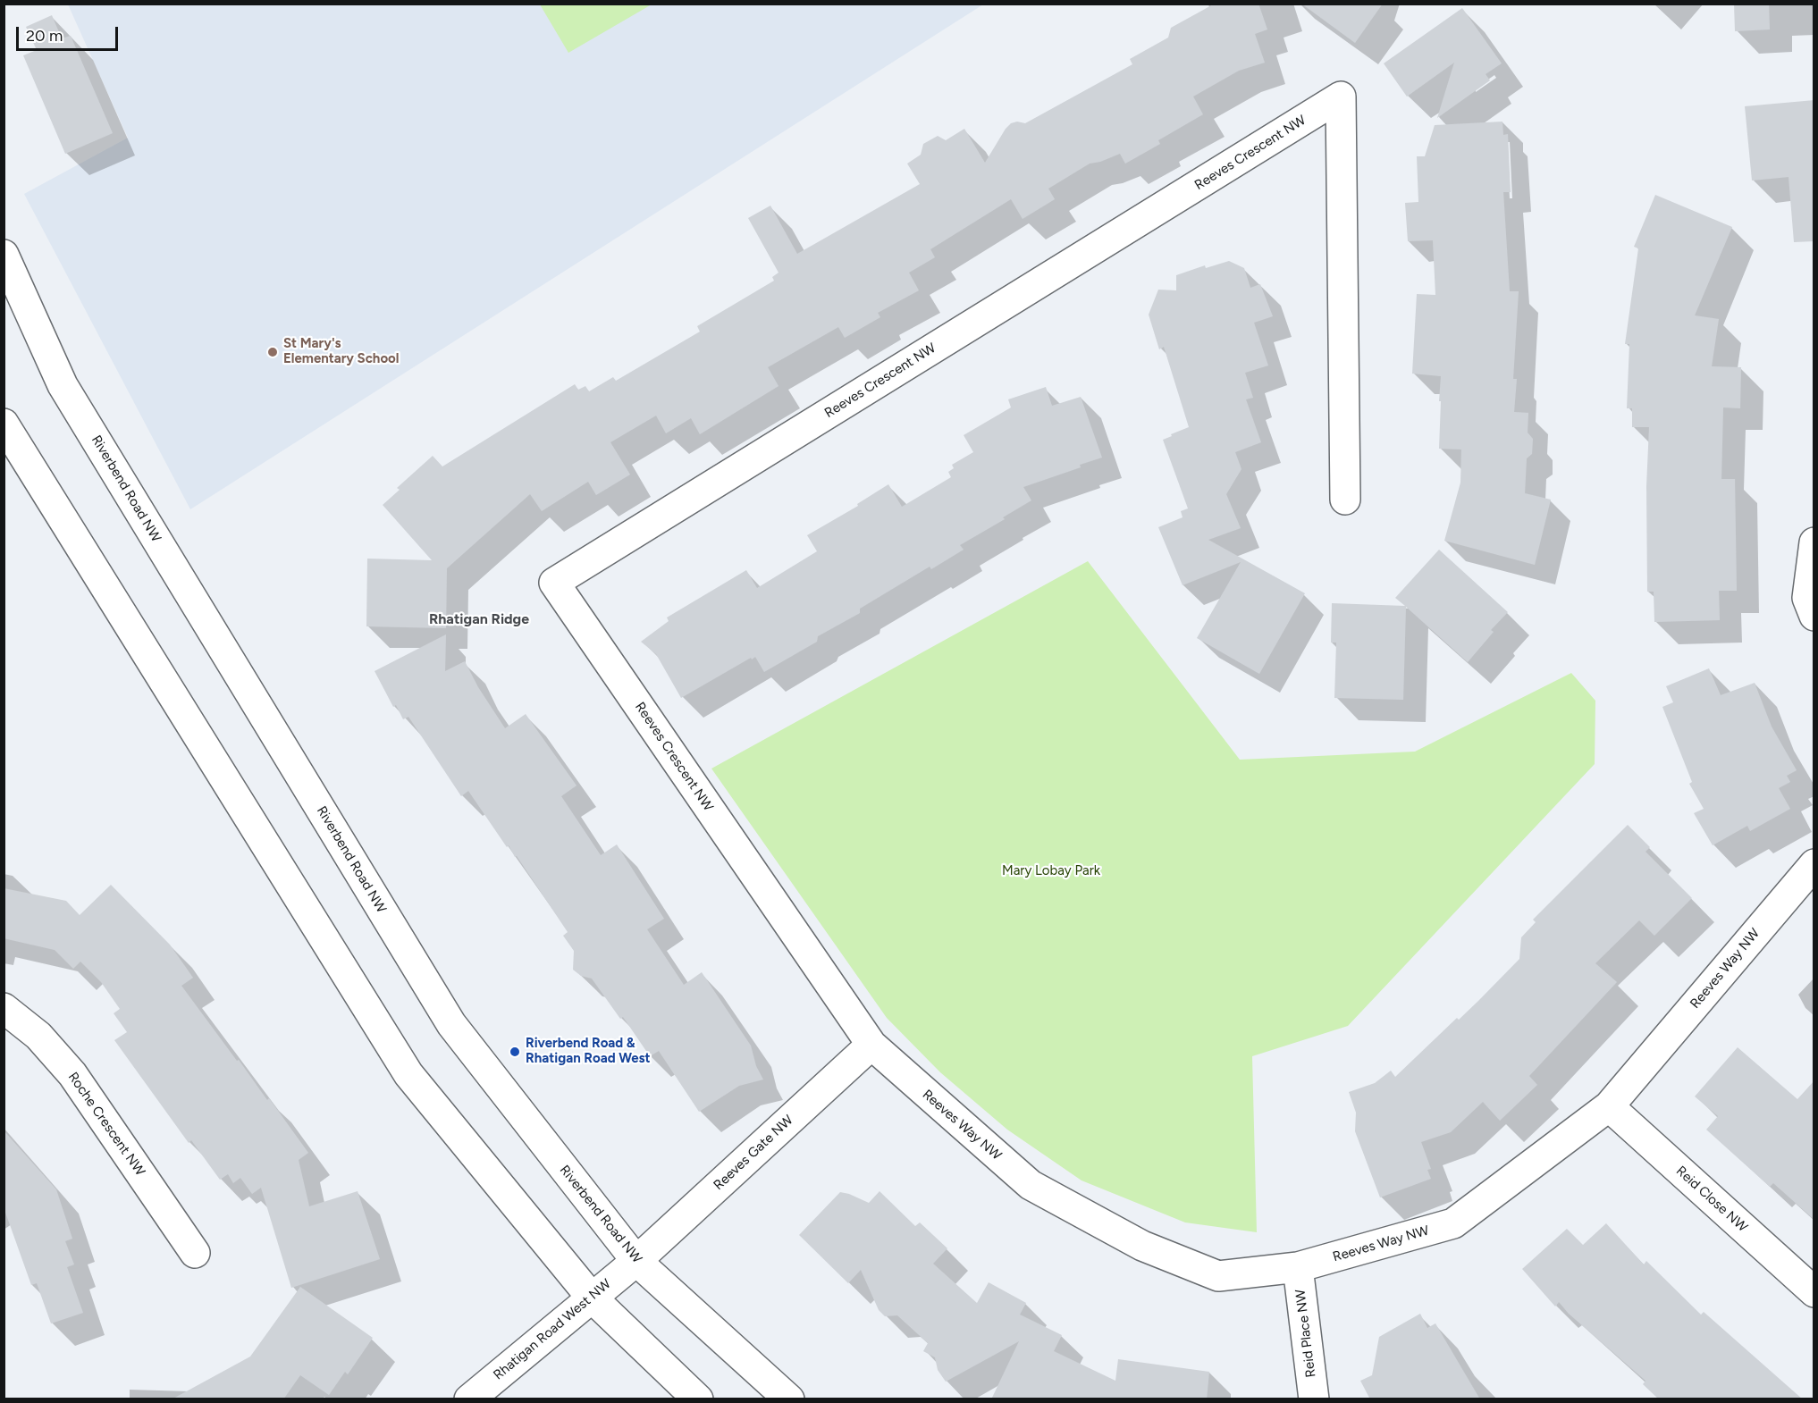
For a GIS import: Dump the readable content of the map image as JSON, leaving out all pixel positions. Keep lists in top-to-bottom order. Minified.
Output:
{"streets":{"street":["Reeves Crescent NW","Riverbend Road NW","Reeves Way NW","Roche Crescent NW","Reeves Gate NW","Reid Close NW","Rhatigan Road West NW","Reid Place NW"]},"crossings":[["Reeves Crescent NW","Reeves Way NW"],["Reeves Crescent NW","Reeves Gate NW"],["Riverbend Road NW","Reeves Gate NW"],["Riverbend Road NW","Rhatigan Road West NW"],["Reeves Way NW","Reeves Gate NW"],["Reeves Way NW","Reid Close NW"],["Reeves Way NW","Reid Place NW"],["Reeves Gate NW","Rhatigan Road West NW"]],"districts":["Rhatigan Ridge"],"parks":["Mary Lobay Park"],"places":["St Mary's Elementary School","Riverbend Road & Rhatigan Road West"],"scale_bar":"20 m"}
